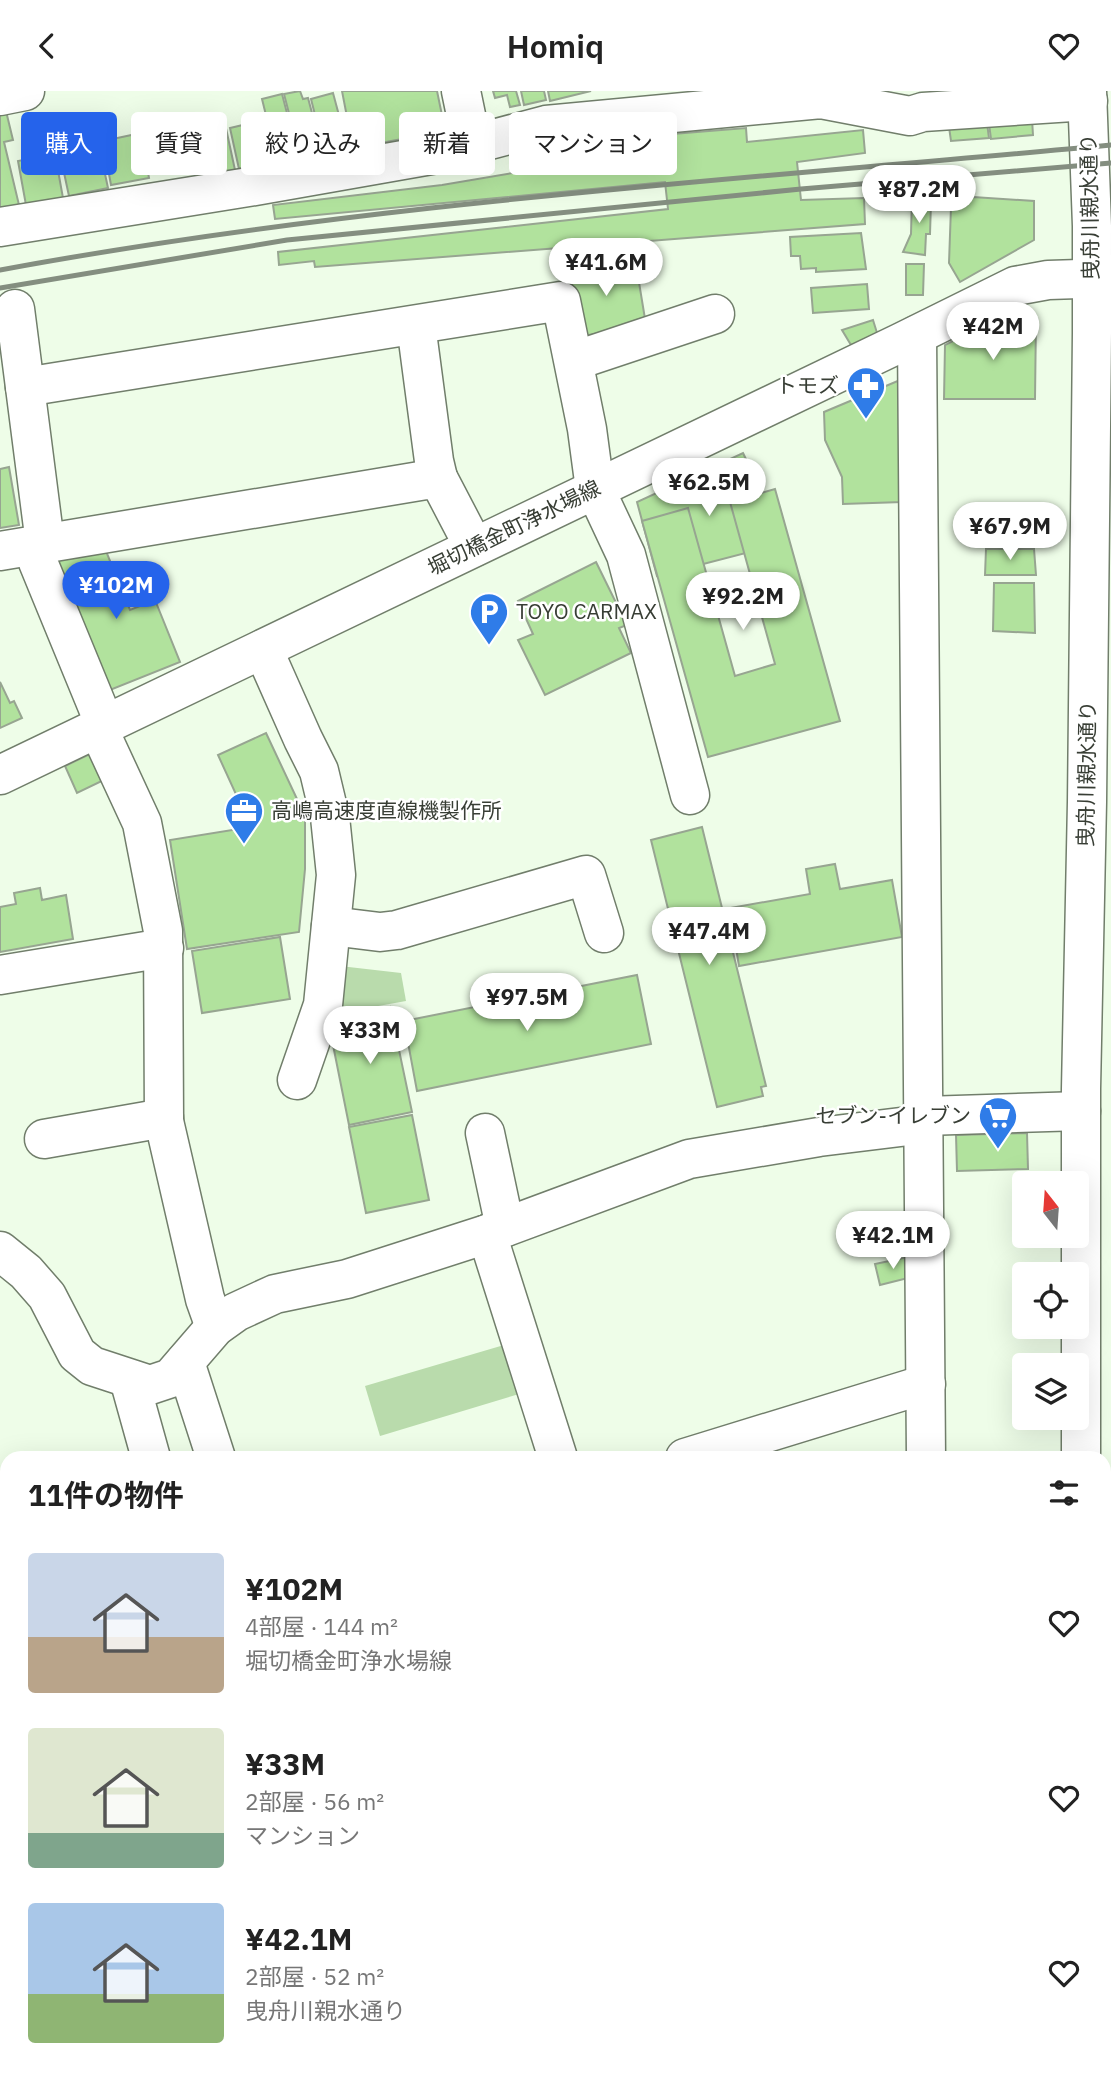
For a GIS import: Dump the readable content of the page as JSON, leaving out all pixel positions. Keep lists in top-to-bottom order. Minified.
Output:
{"streets":{"street":["曳舟川親水通り","堀切橋金町浄水場線"]},"crossings":[["曳舟川親水通り","堀切橋金町浄水場線"]],"places":{"pharmacy":["トモズ"],"parking":["TOYO CARMAX"],"office":["高嶋高速度直線機製作所"],"supermarket":["セブン-イレブン"]},"north":"top","page":{"header":"Homiq","chip":["購入","賃貸","絞り込み","新着","マンション"],"price":["¥87.2M","¥41.6M","¥42M","¥62.5M","¥67.9M","¥102M","¥92.2M","¥47.4M","¥97.5M","¥33M","¥42.1M"],"heading":"11件の物件","list":[{"name":"¥102M","note":"4部屋 · 144 m² · 堀切橋金町浄水場線"},{"name":"¥33M","note":"2部屋 · 56 m² · マンション"},{"name":"¥42.1M","note":"2部屋 · 52 m² · 曳舟川親水通り"}]}}
